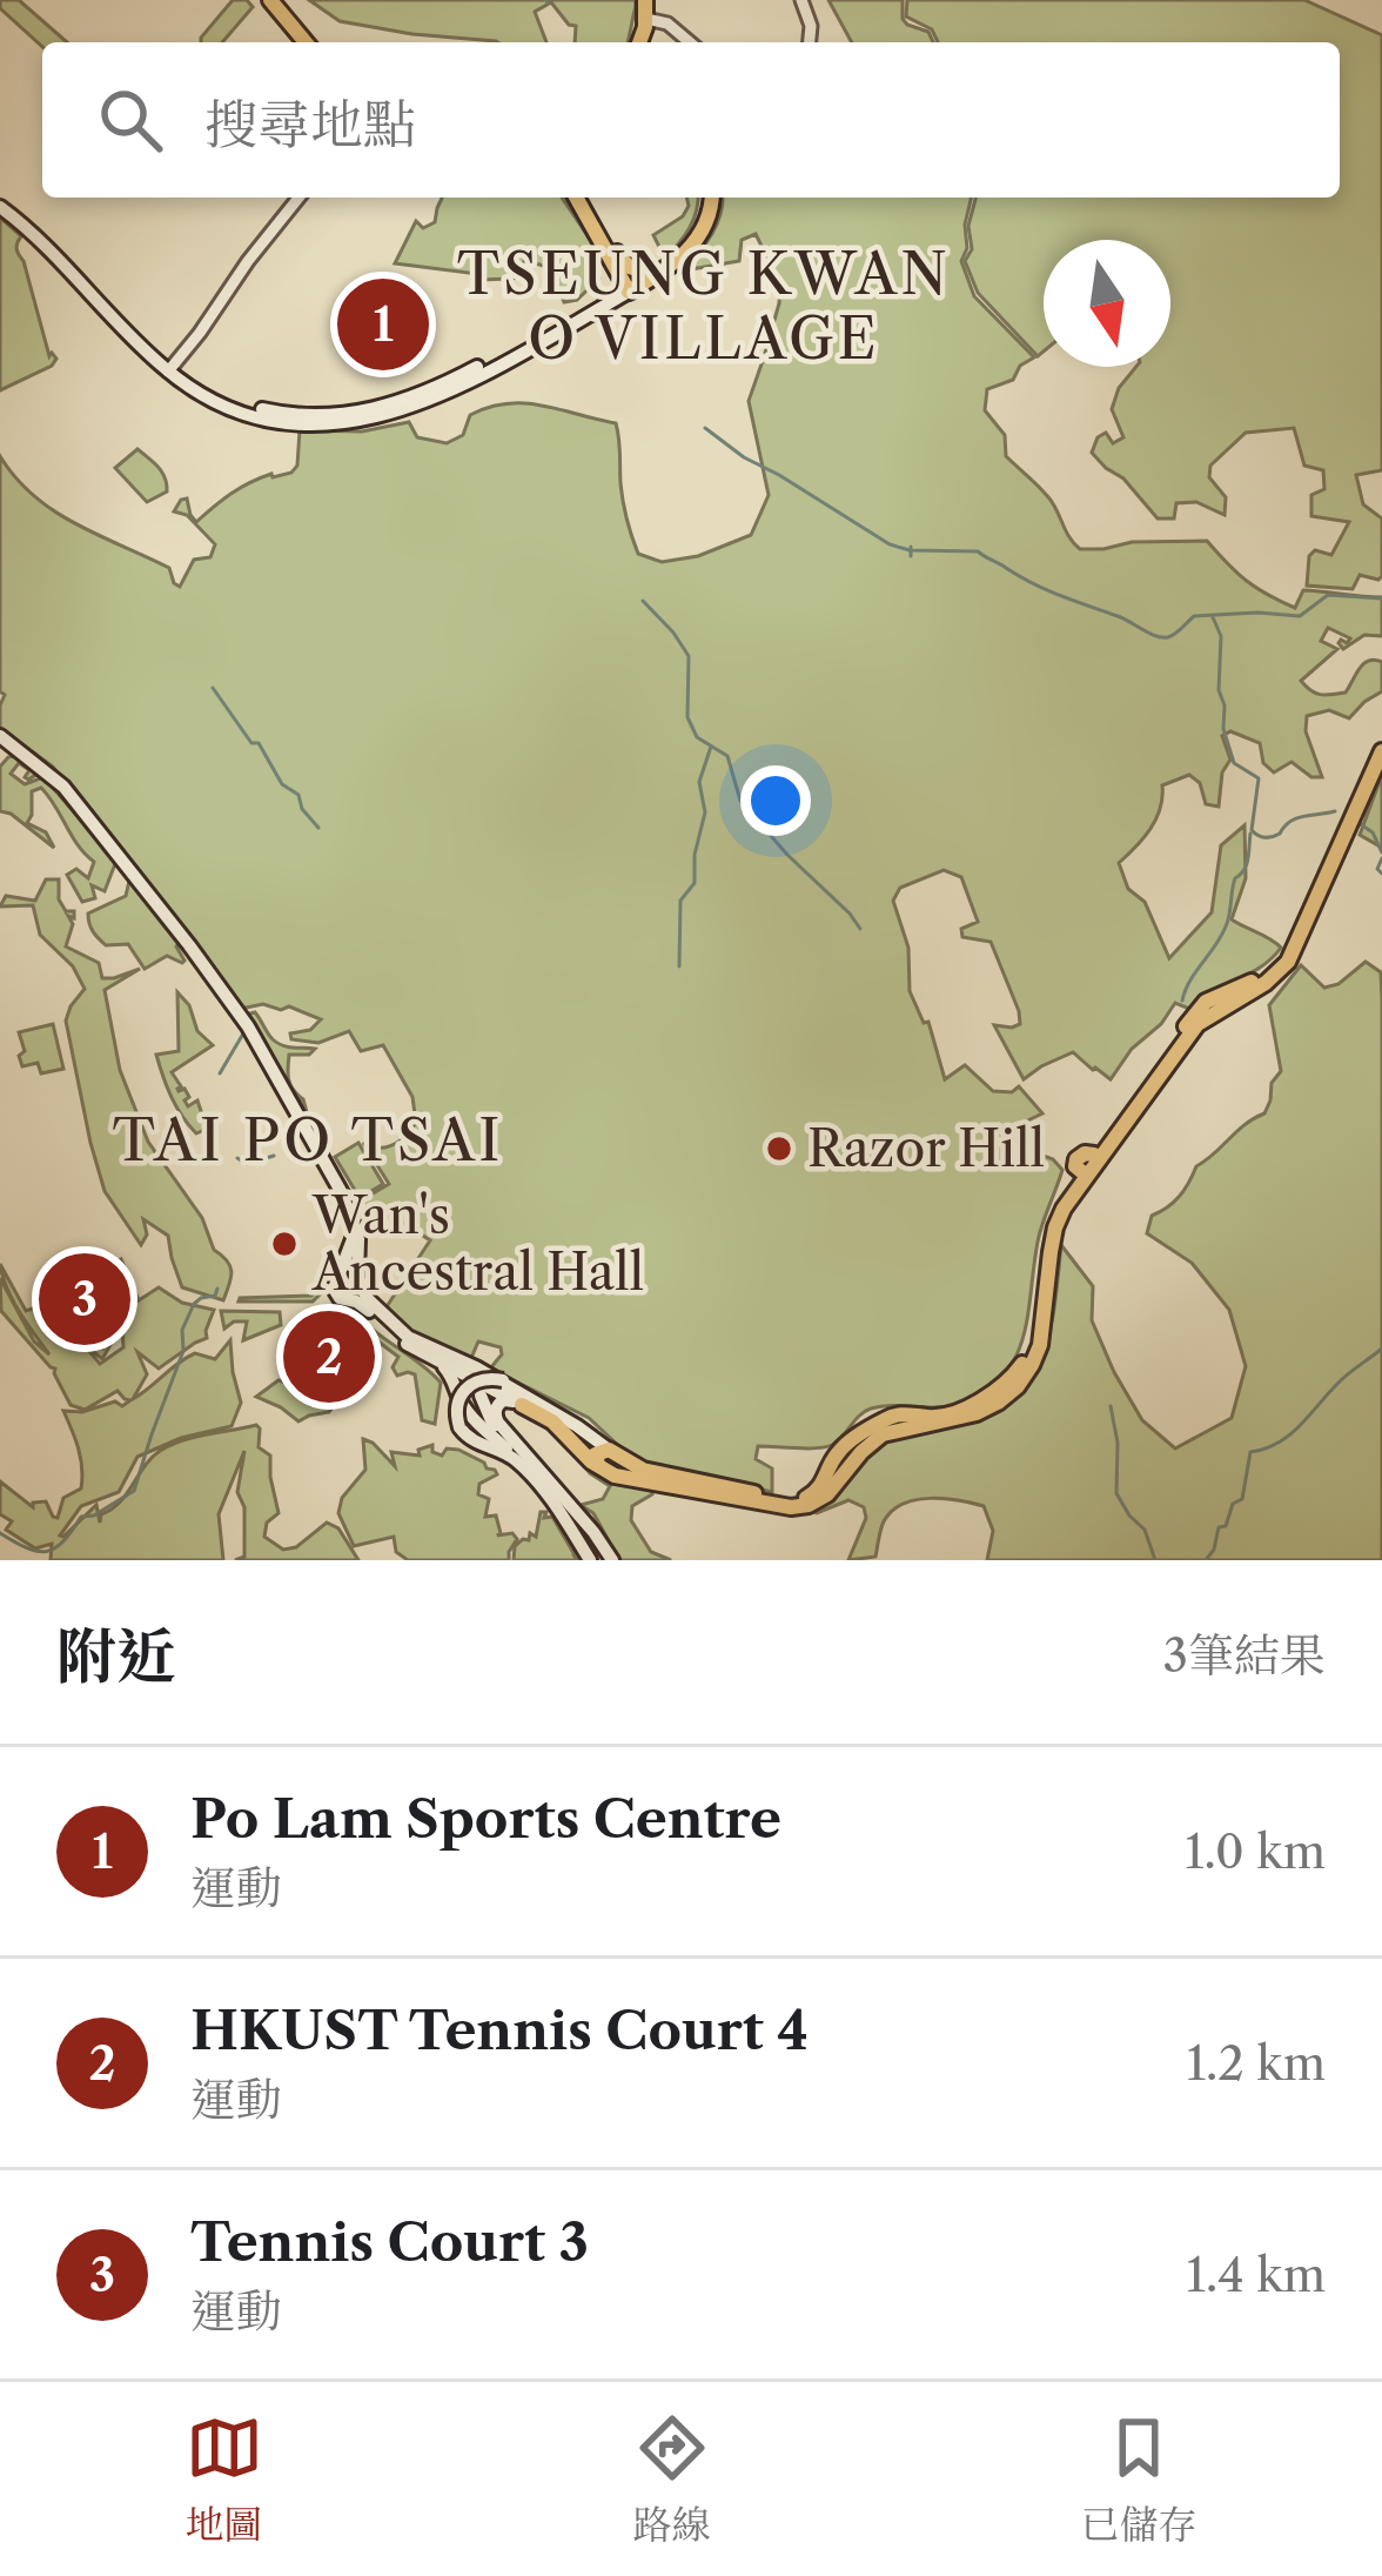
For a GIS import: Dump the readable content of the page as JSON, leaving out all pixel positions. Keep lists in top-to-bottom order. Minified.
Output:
{"districts":["TSEUNG KWAN O VILLAGE","TAI PO TSAI"],"places":["Razor Hill","Wan's Ancestral Hall"],"north":"bottom","page":{"search":"搜尋地點","pins":["1","3","2"],"heading":["附近","3筆結果"],"list":[{"mark":"1","name":"Po Lam Sports Centre","note":"運動","value":"1.0 km"},{"mark":"2","name":"HKUST Tennis Court 4","note":"運動","value":"1.2 km"},{"mark":"3","name":"Tennis Court 3","note":"運動","value":"1.4 km"}],"nav":["地圖","路線","已儲存"]}}
